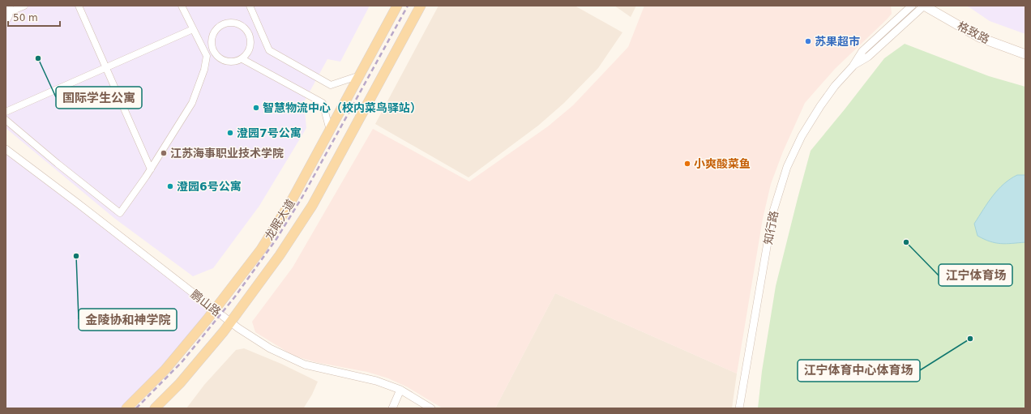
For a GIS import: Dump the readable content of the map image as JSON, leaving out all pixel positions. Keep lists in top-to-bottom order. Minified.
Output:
{"streets":{"main road":["格致路","龙眠大道"],"street":["知行路","鹏山路"]},"crossings":[["格致路","知行路"],["龙眠大道","鹏山路"]],"places":["苏果超市","国际学生公寓","智慧物流中心（校内菜鸟驿站）","澄园7号公寓","江苏海事职业技术学院","小爽酸菜鱼","澄园6号公寓","江宁体育场","金陵协和神学院","江宁体育中心体育场"],"scale_bar":"50 m"}
